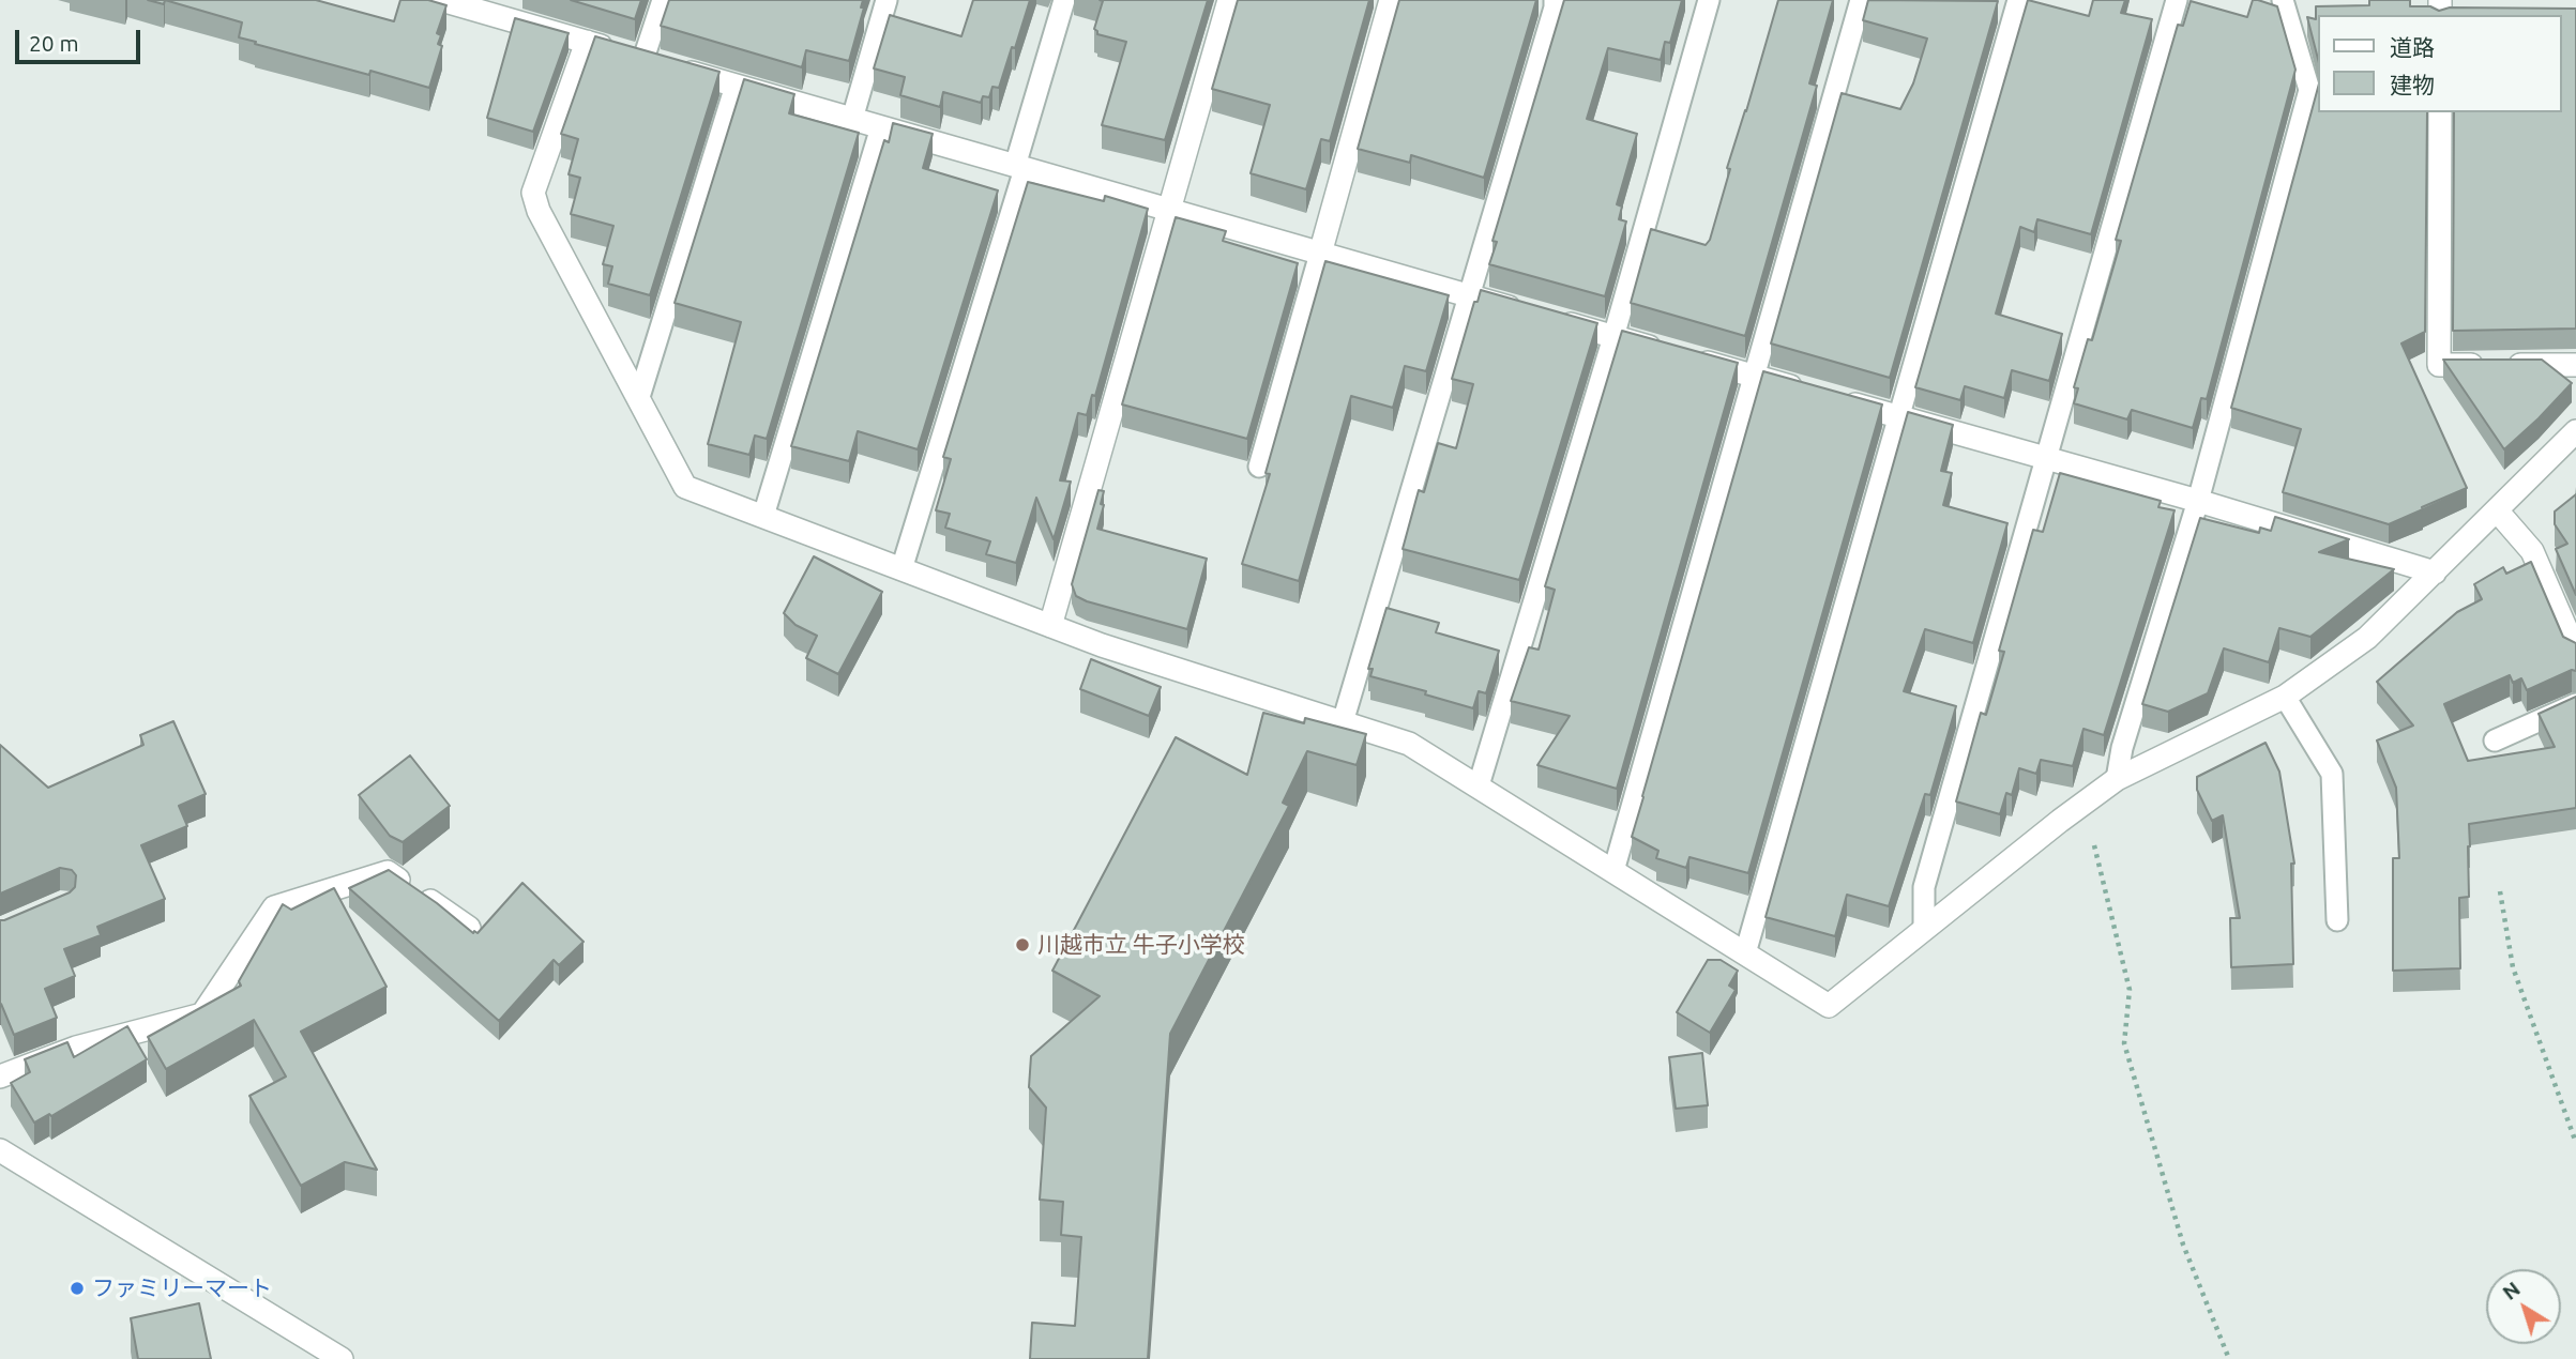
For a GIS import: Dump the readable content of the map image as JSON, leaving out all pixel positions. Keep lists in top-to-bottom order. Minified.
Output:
{"places":["川越市立 牛子小学校","ファミリーマート"],"legend":["道路","建物"],"scale_bar":"20 m","north":"top left"}
